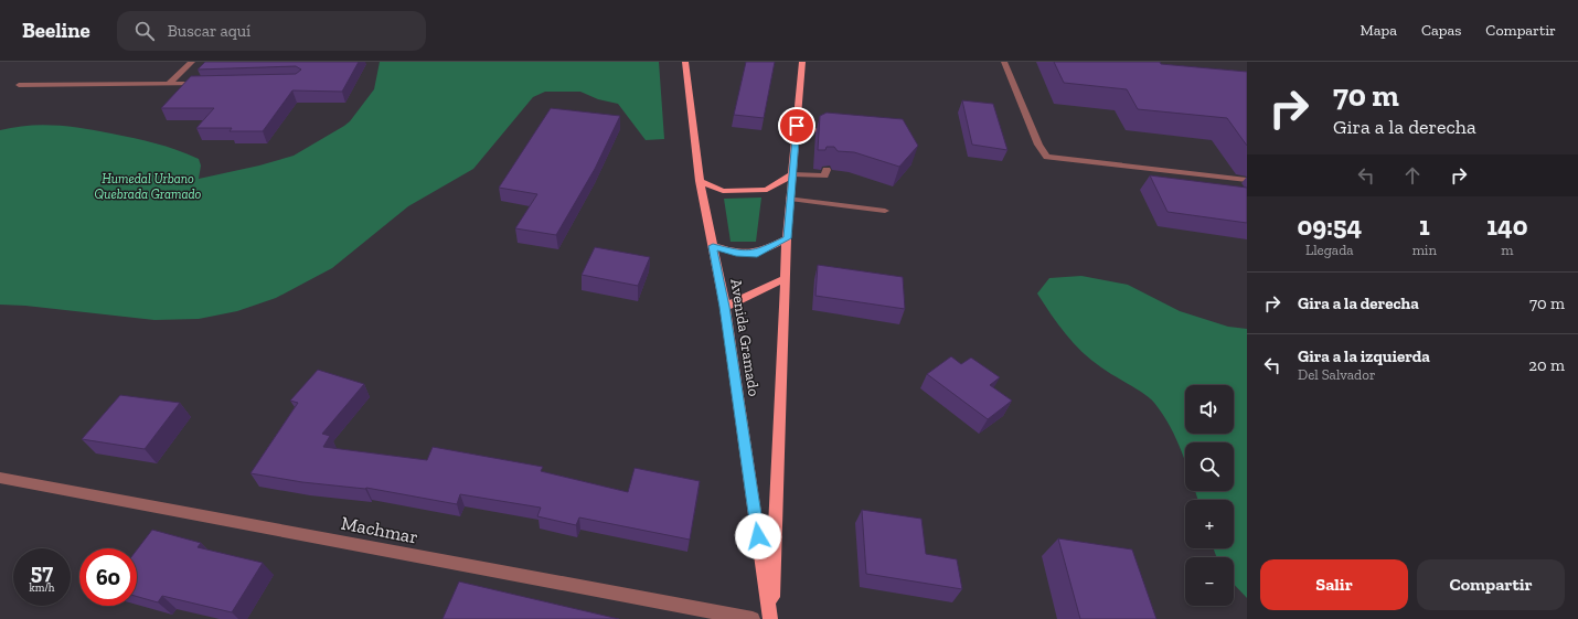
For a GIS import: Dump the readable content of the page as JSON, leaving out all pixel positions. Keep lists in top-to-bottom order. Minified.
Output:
{"streets":{"main road":["Avenida Gramado"],"street":["Machmar"]},"parks":["Humedal Urbano Quebrada Gramado"],"page":{"header":"Beeline","search":"Buscar aquí","nav":["Mapa","Capas","Compartir"],"turn":["70 m","Gira a la derecha"],"eta":["09:54","Llegada","1","min","140","m"],"list":[{"name":"Gira a la derecha","value":"70 m"},{"name":"Gira a la izquierda","note":"Del Salvador","value":"20 m"}],"map_buttons":["+","−"],"speed":"57 km/h","limit":"60","buttons":["Salir","Compartir"]}}
